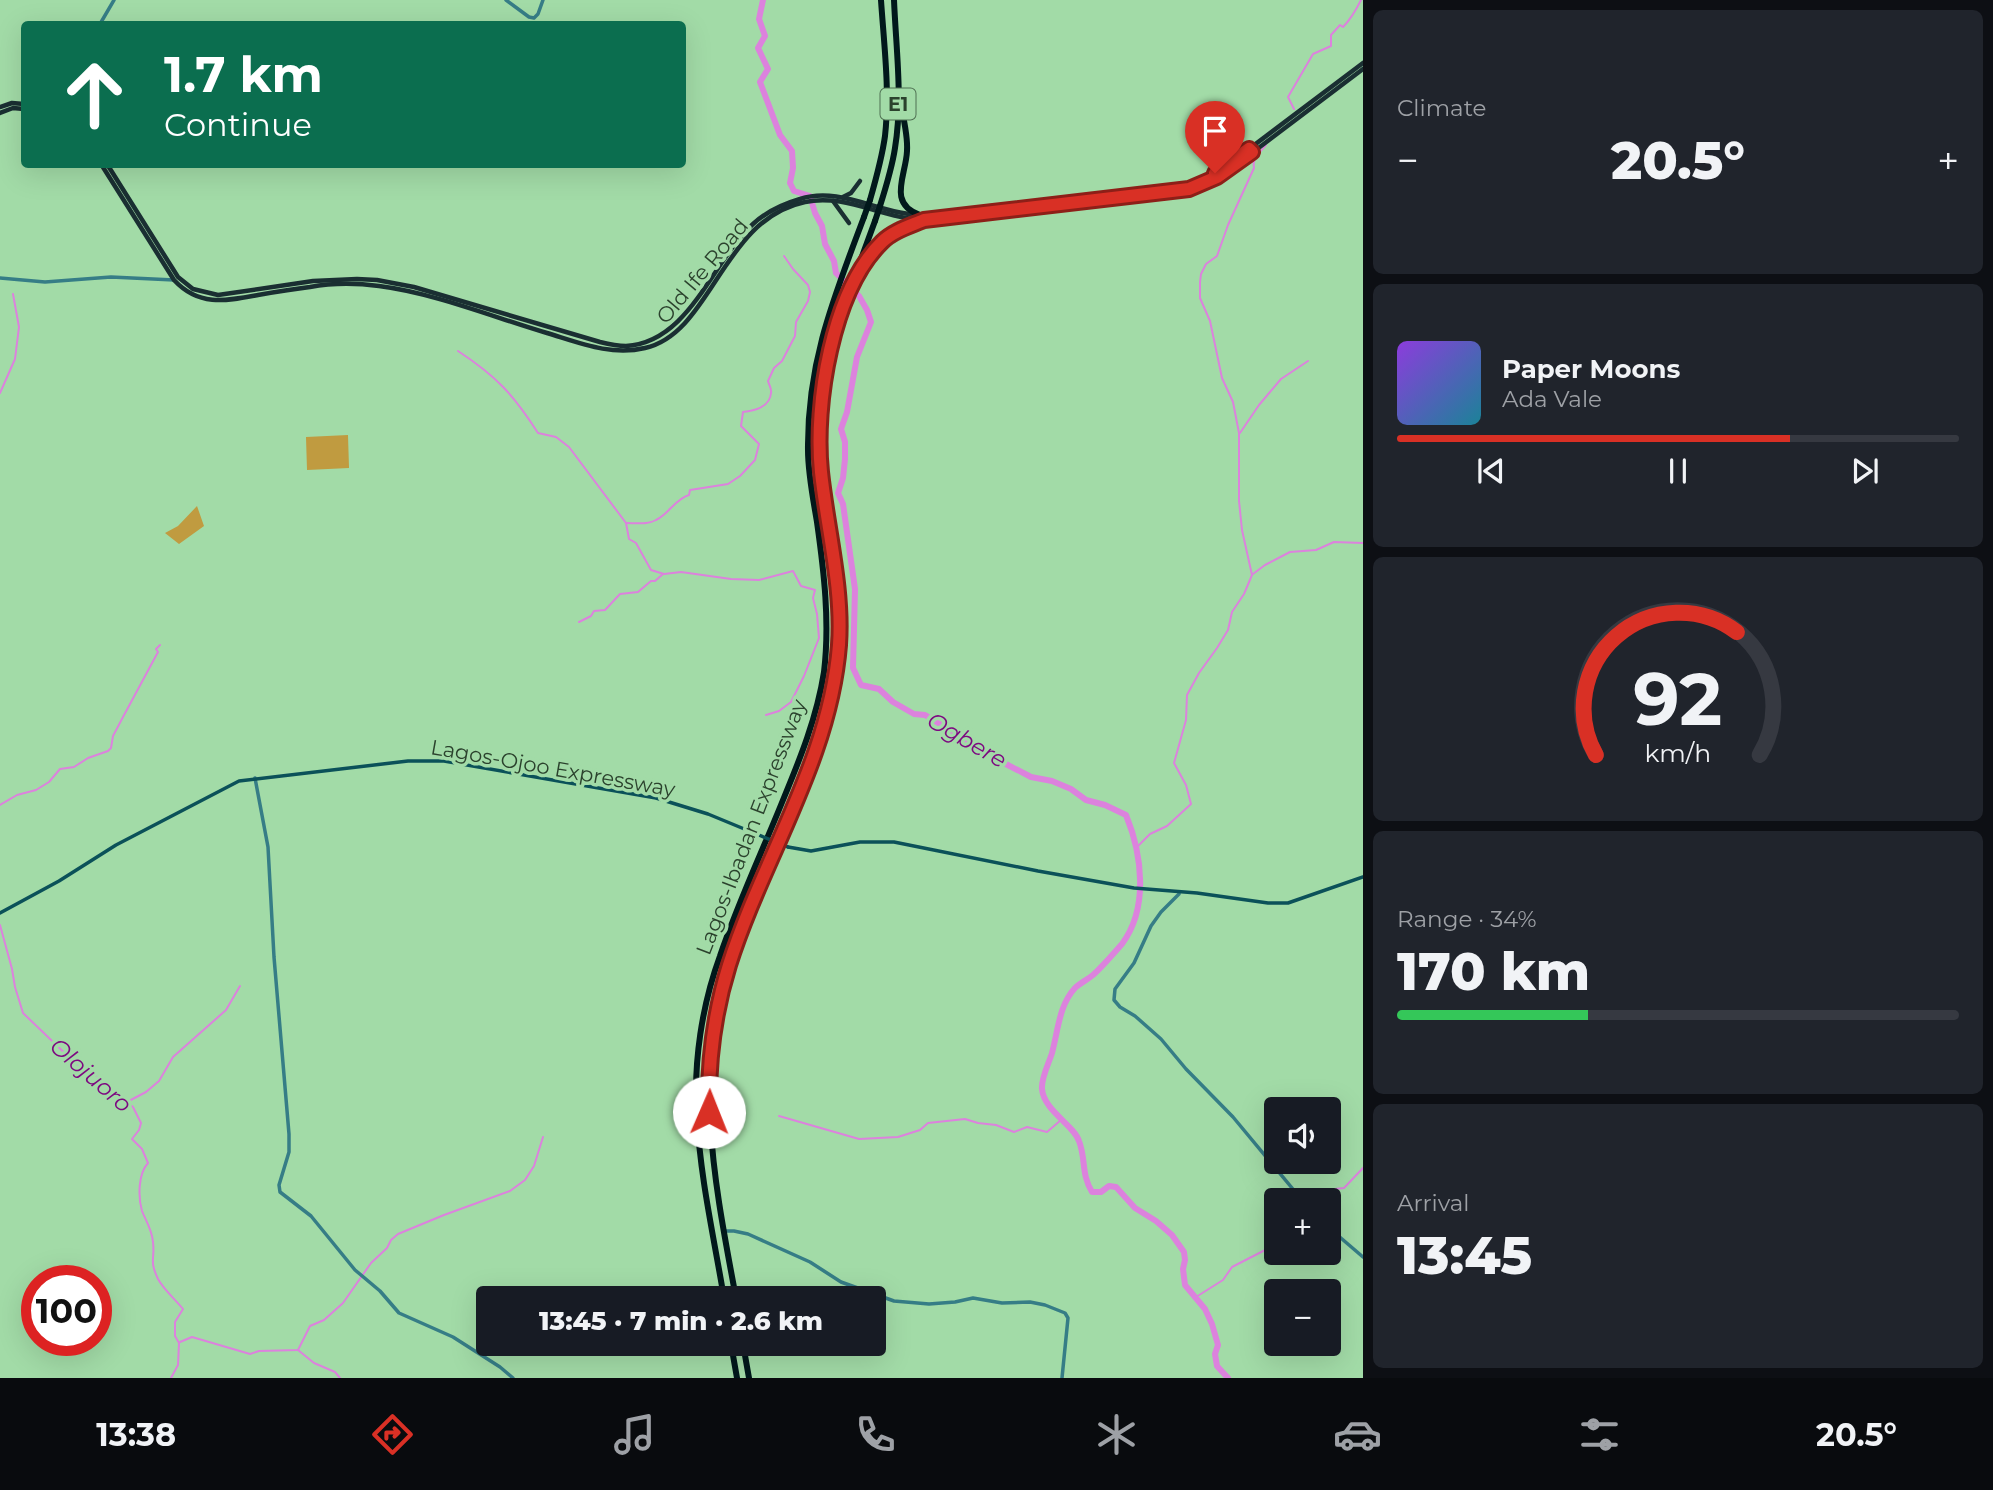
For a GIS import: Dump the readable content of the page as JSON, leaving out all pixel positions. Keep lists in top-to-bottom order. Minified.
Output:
{"streets":{"highway":["E1","Lagos-Ibadan Expressway"],"main road":["Old Ife Road","Lagos-Ojoo Expressway"]},"water":["Ogbere","Olojuoro"],"page":{"tile":["Climate",["Range · 34%","170 km"],["Arrival","13:45"]],"turn":["1.7 km","Continue"],"heat":["−","20.5°","+"],"song":["Paper Moons","Ada Vale"],"map_buttons":["+","−"],"limit":"100","trip":"13:45 · 7 min · 2.6 km","tabs":["13:38","20.5°"],"gauge":["92","km/h"]}}
